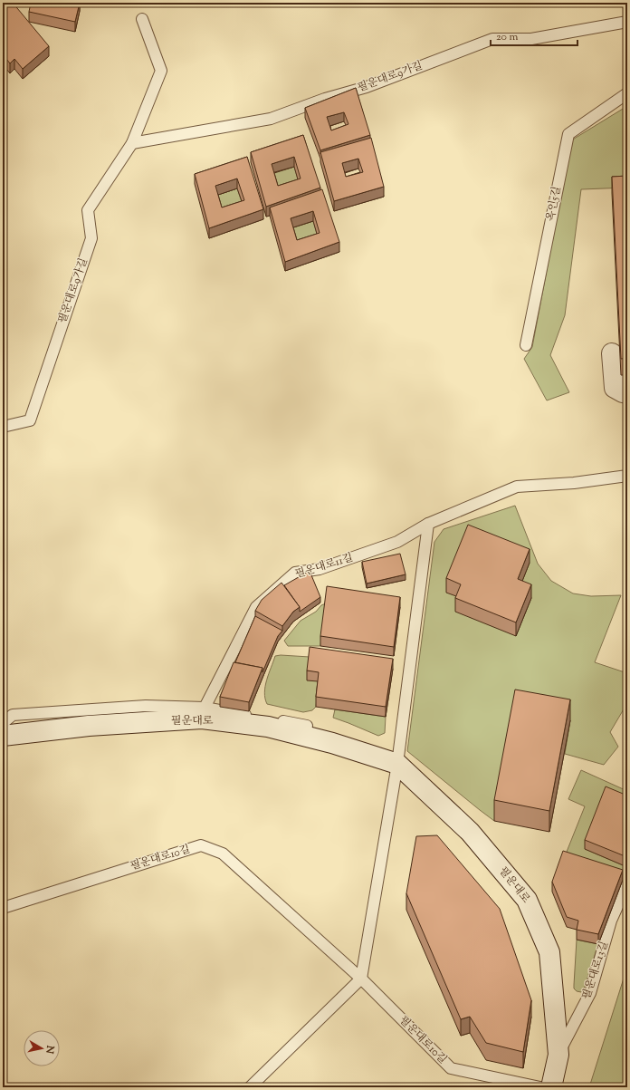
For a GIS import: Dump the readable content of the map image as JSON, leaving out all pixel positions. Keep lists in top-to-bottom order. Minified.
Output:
{"streets":{"street":["필운대로"],"lane":["필운대로9가길","옥인5길","필운대로11길","필운대로10길","필운대로13길"]},"crossings":[["필운대로","필운대로13길"]],"scale_bar":"20 m","north":"right"}
